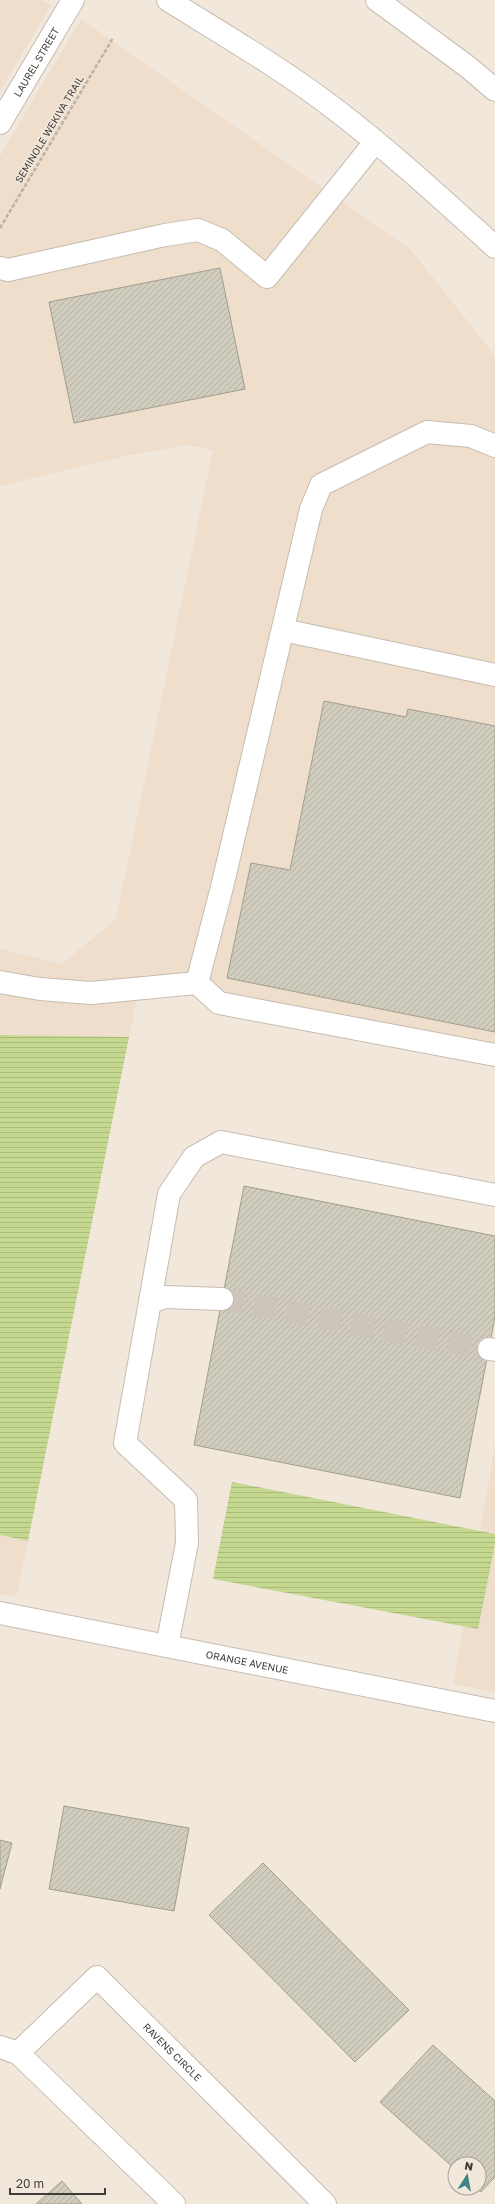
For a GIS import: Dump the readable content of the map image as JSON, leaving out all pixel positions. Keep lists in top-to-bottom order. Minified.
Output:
{"streets":{"street":["LAUREL STREET","ORANGE AVENUE","RAVENS CIRCLE"],"path":["SEMINOLE WEKIVA TRAIL"]},"scale_bar":"20 m","north":"top"}
